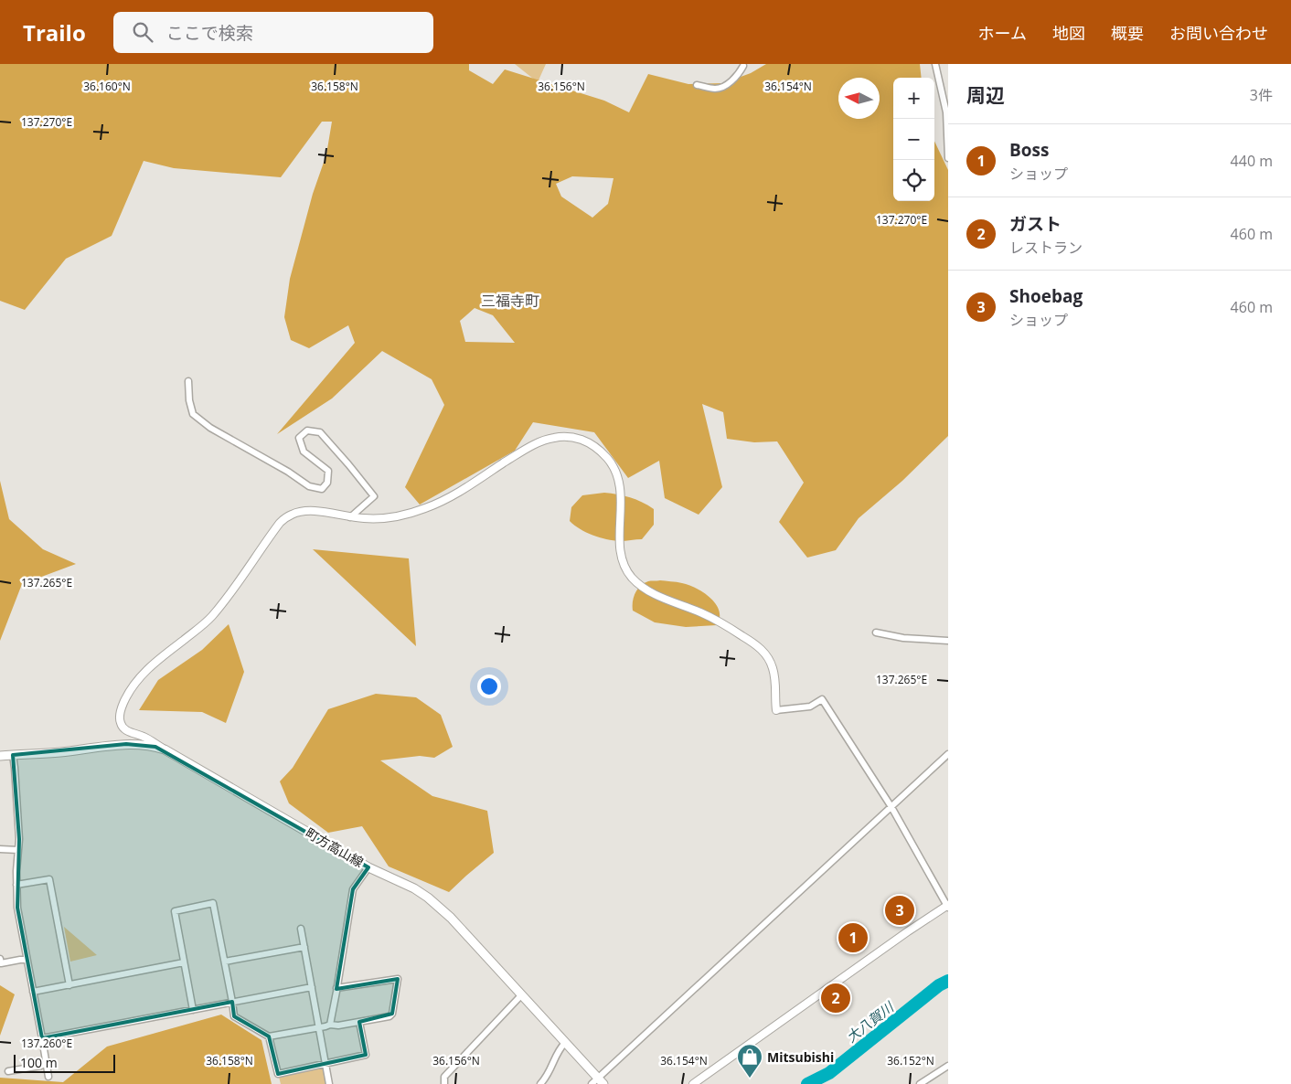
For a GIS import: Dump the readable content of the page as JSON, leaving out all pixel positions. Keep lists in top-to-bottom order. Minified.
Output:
{"streets":{"main road":["町方高山線"]},"districts":["三福寺町"],"water":["大八賀川"],"places":{"shop":["Mitsubishi"]},"scale_bar":"100 m","north":"left","page":{"header":"Trailo","search":"ここで検索","nav":["ホーム","地図","概要","お問い合わせ"],"heading":["周辺","3件"],"map_buttons":["+","−"],"list":[{"mark":"1","name":"Boss","note":"ショップ","value":"440 m"},{"mark":"2","name":"ガスト","note":"レストラン","value":"460 m"},{"mark":"3","name":"Shoebag","note":"ショップ","value":"460 m"}],"pins":["3","1","2"],"scale":"100 m"},"coordinates":["36.160°N","36.158°N","36.156°N","36.154°N","137.270°E","137.265°E","137.260°E","36.152°N"]}
